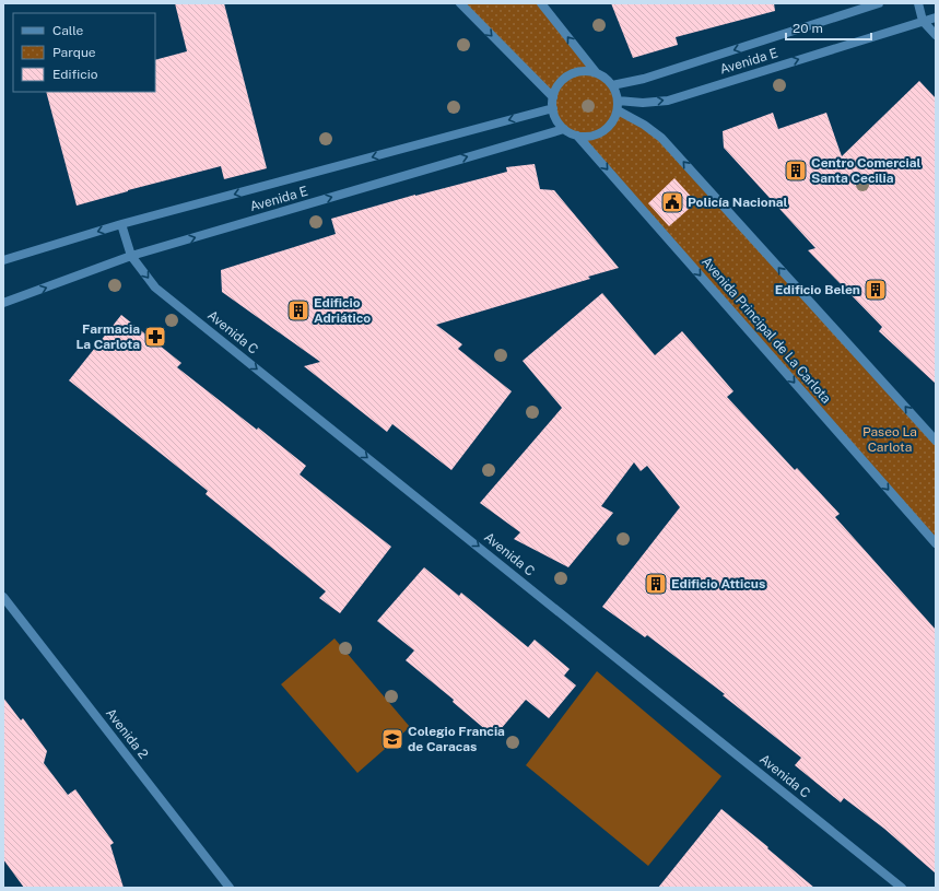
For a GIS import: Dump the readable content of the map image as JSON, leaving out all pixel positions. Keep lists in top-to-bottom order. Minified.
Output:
{"streets":{"street":["Avenida E","Avenida Principal de La Carlota","Avenida C","Avenida 2"]},"crossings":[["Avenida E","Avenida Principal de La Carlota"],["Avenida E","Avenida C"]],"one_way":["Avenida C"],"parks":["Paseo La Carlota"],"places":{"building":["Centro Comercial Santa Cecilia","Edificio Belen","Edificio Adriático","Edificio Atticus"],"public building":["Policía Nacional"],"pharmacy":["Farmacia La Carlota"],"school or university":["Colegio Francia de Caracas"]},"legend":["Calle","Parque","Edificio"],"scale_bar":"20 m"}
